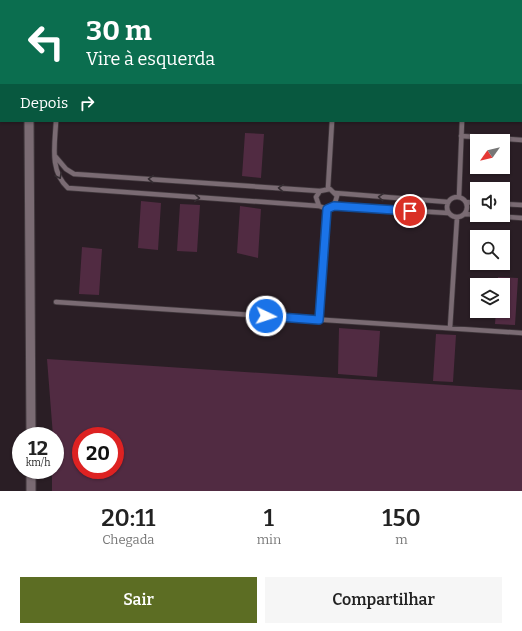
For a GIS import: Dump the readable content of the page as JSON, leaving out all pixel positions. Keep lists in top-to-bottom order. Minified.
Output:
{"north":"bottom left","page":{"turn":["30 m","Vire à esquerda"],"then":"Depois","speed":"12 km/h","limit":"20","eta":["20:11","Chegada","1","min","150","m"],"buttons":["Sair","Compartilhar"]}}
